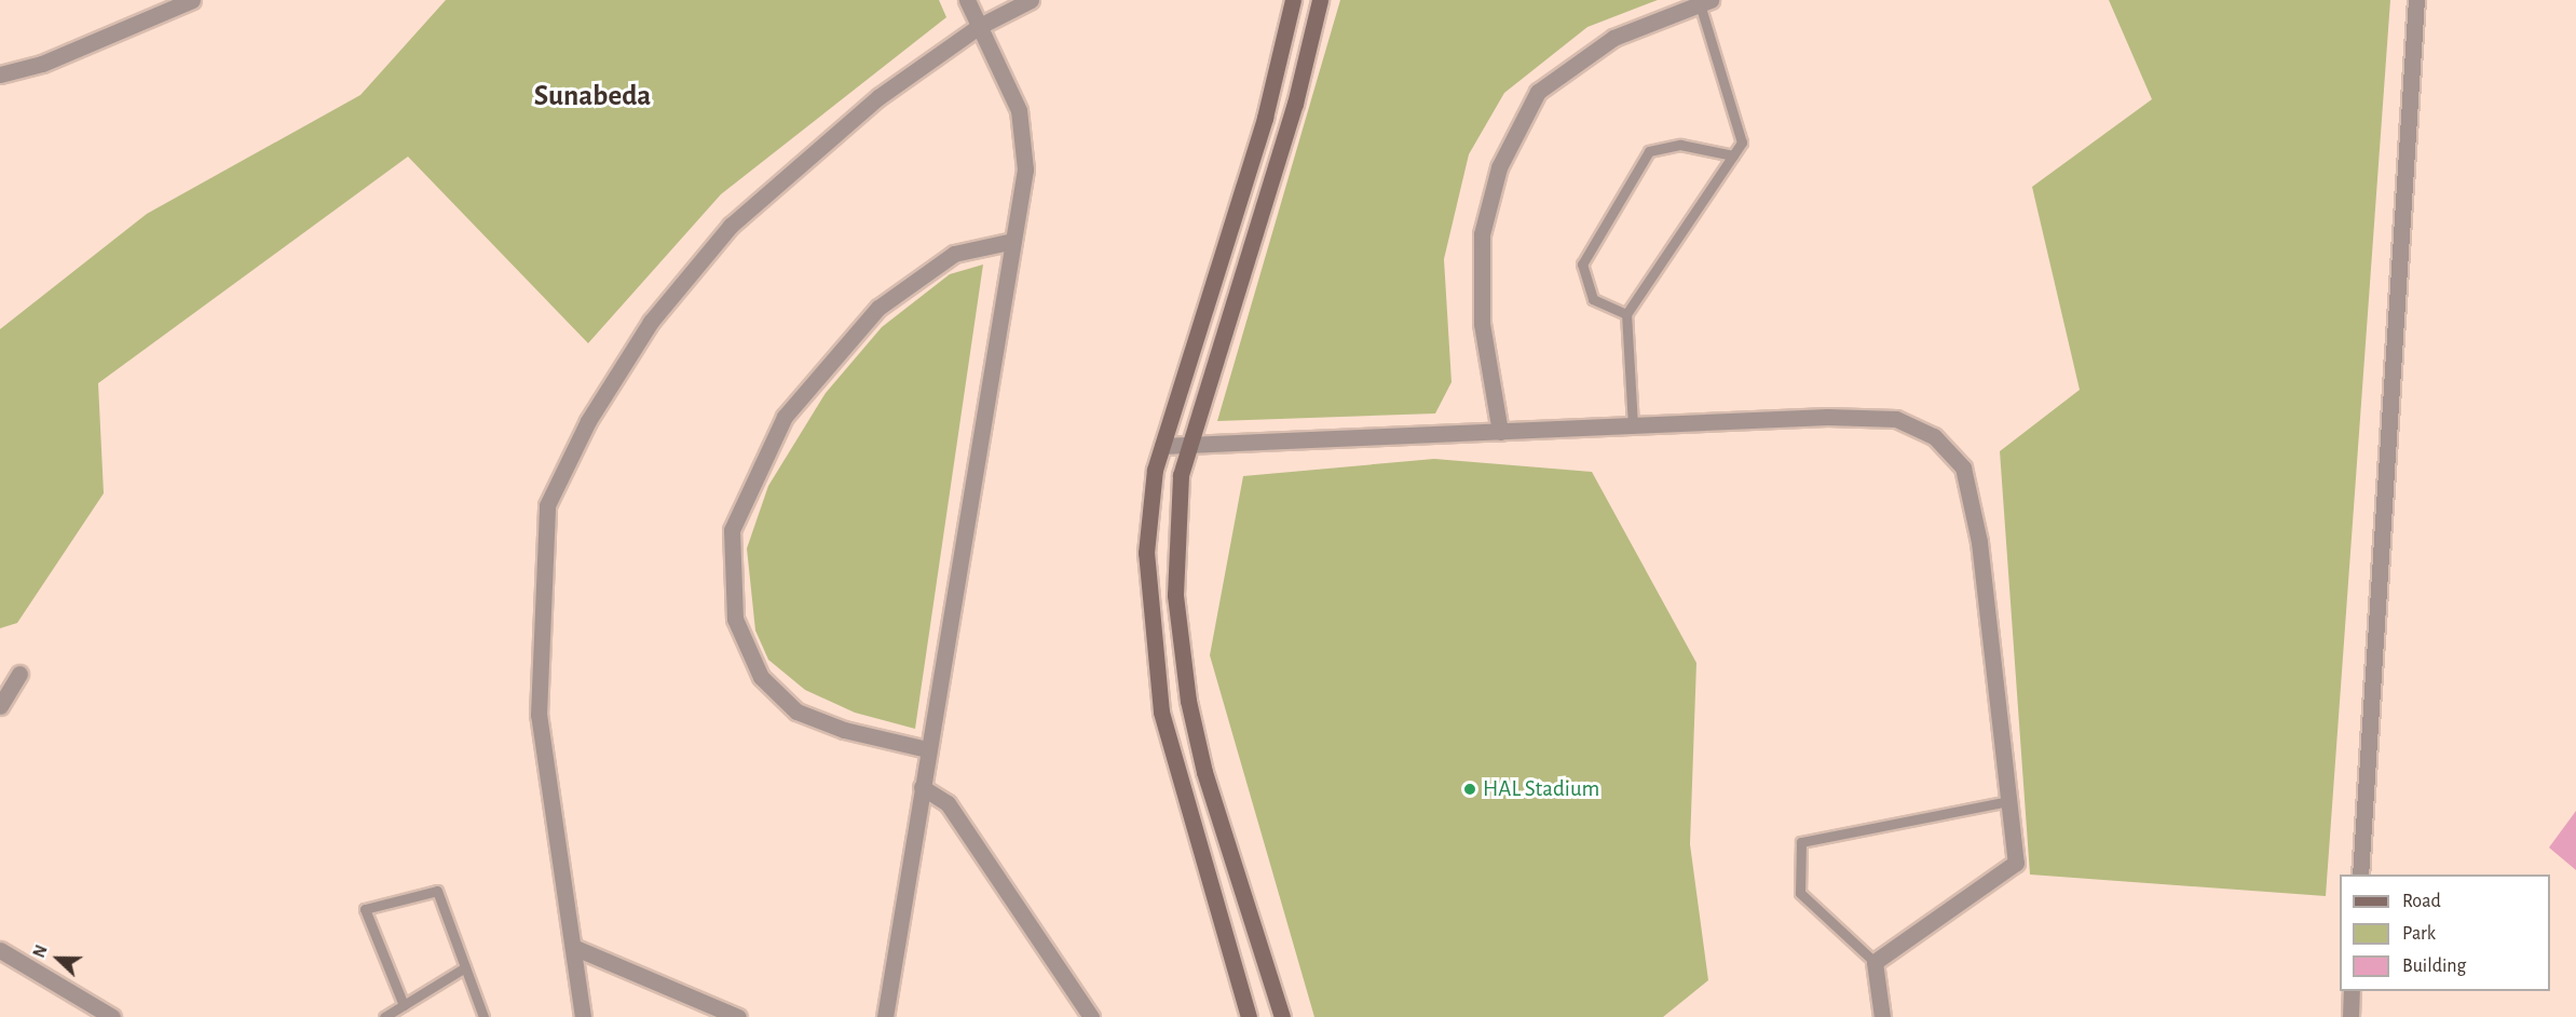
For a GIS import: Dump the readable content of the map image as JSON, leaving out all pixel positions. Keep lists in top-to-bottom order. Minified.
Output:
{"districts":["Sunabeda"],"places":["HAL Stadium"],"legend":["Road","Park","Building"],"north":"left"}
